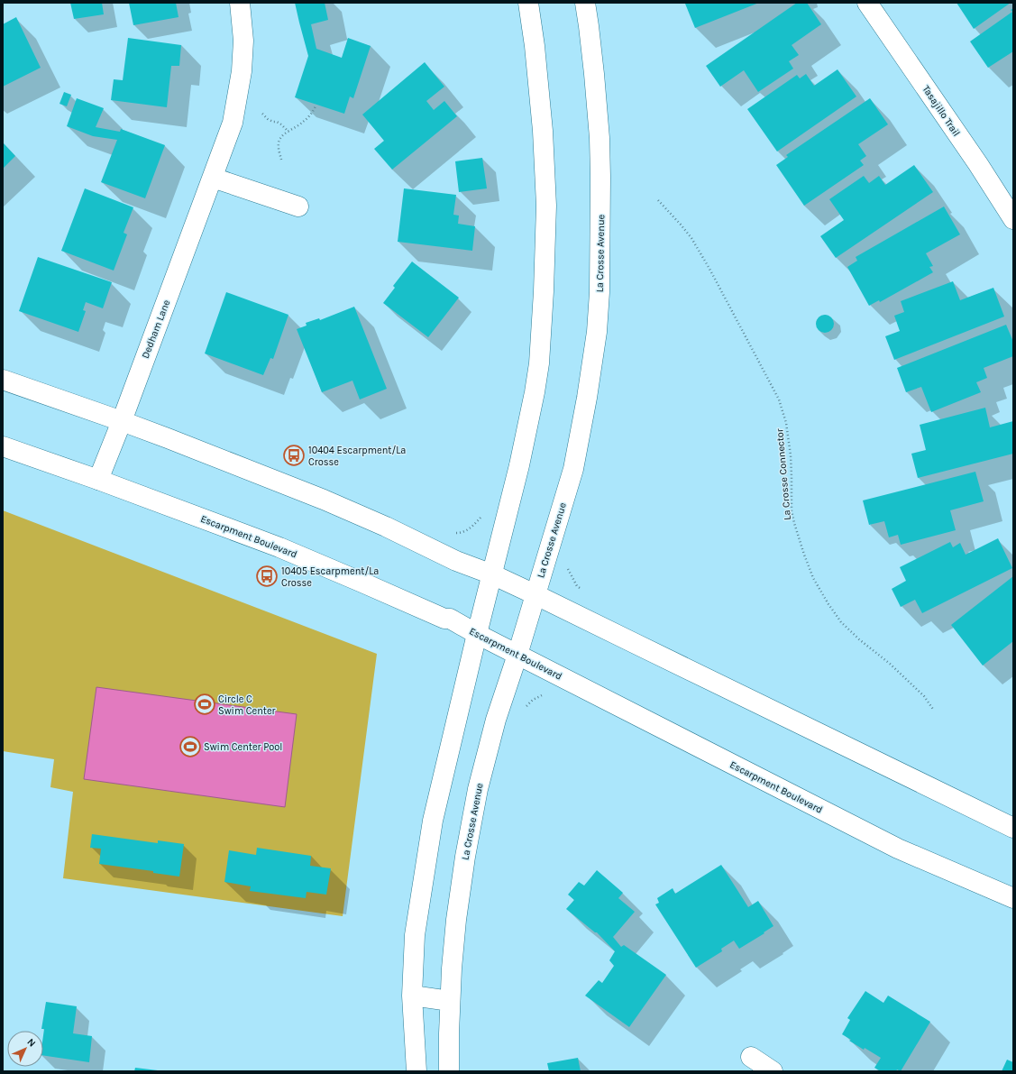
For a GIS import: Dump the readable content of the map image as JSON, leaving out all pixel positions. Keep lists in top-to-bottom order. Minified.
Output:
{"streets":{"street":["Tasajillo Trail","La Crosse Avenue","Dedham Lane","Escarpment Boulevard"],"path":["La Crosse Connector"]},"crossings":[["La Crosse Avenue","Escarpment Boulevard"],["Dedham Lane","Escarpment Boulevard"]],"places":{"bus stop":["10404 Escarpment/La Crosse","10405 Escarpment/La Crosse"],"sports":["Circle C Swim Center","Swim Center Pool"]},"north":"top right"}
